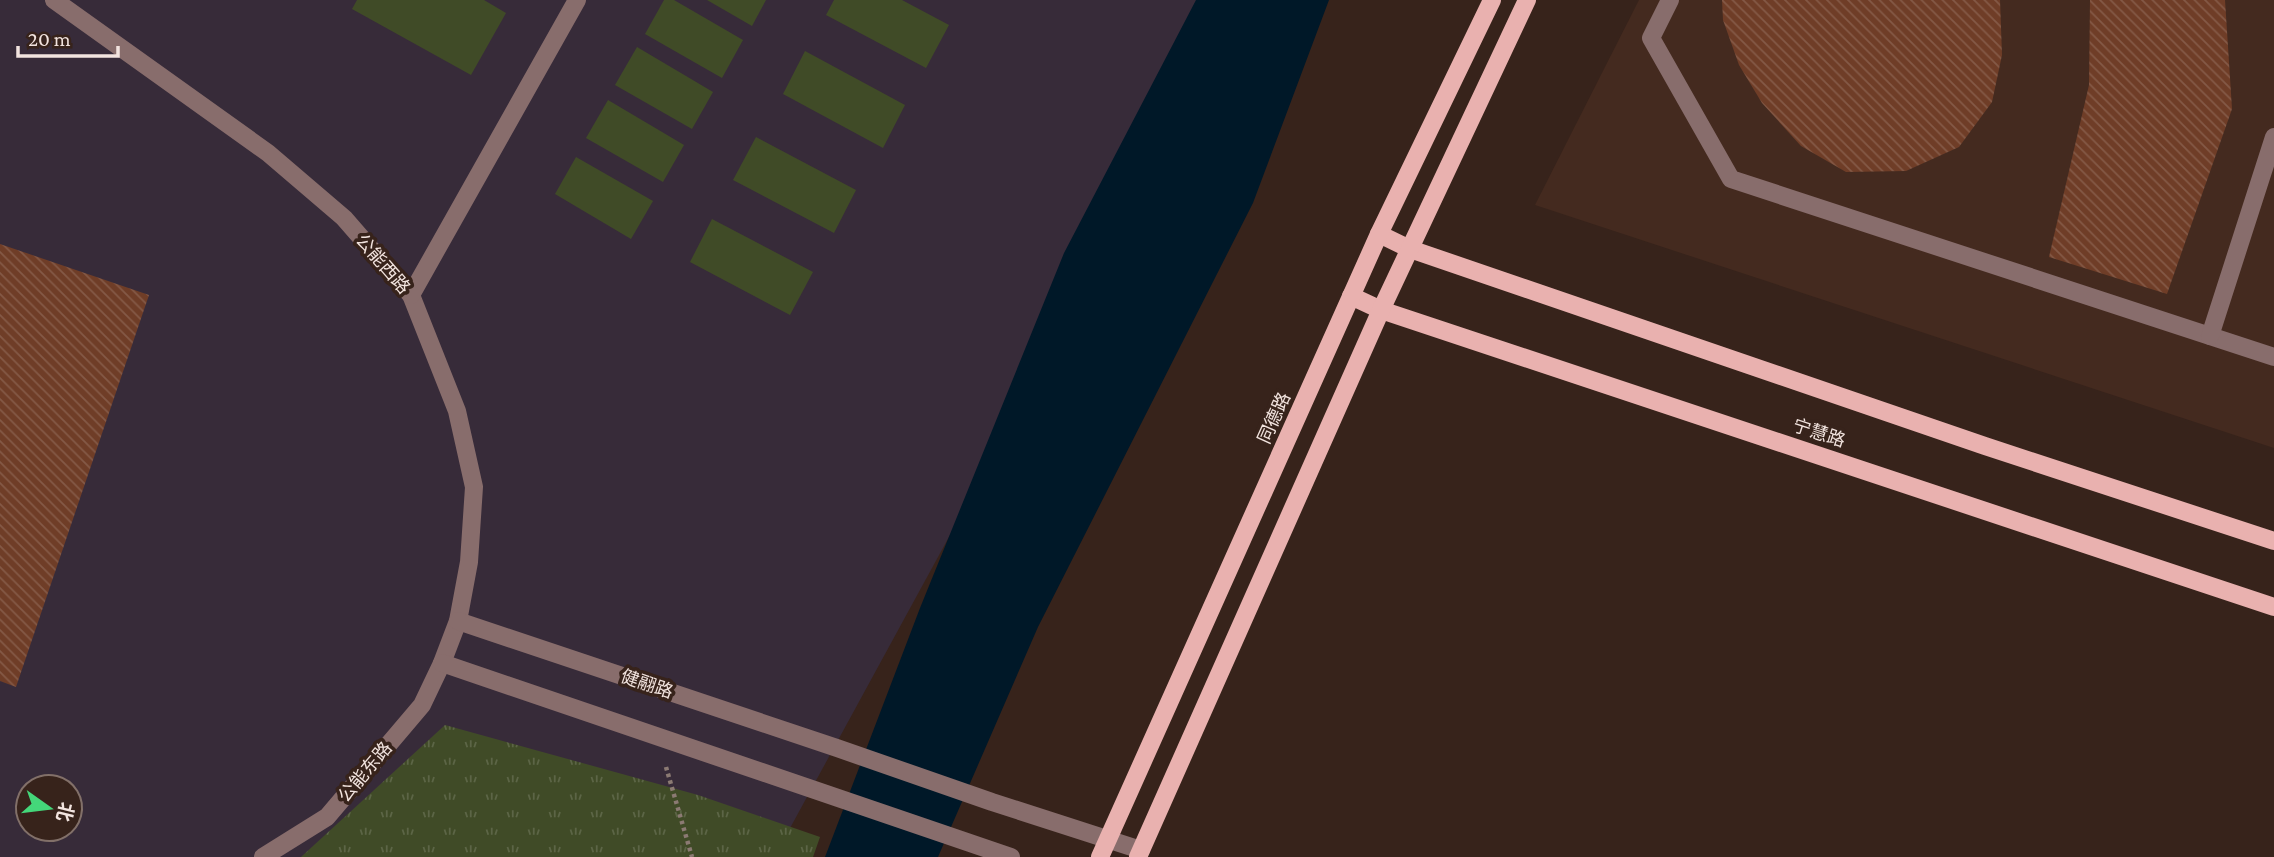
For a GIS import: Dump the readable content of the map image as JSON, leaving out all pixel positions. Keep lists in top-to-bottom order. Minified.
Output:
{"streets":{"main road":["同德路","宁慧路"],"street":["公能西路","健翮路","公能东路"]},"crossings":[["公能西路","健翮路"],["公能西路","公能东路"],["同德路","宁慧路"],["同德路","健翮路"]],"scale_bar":"20 m","north":"right"}
